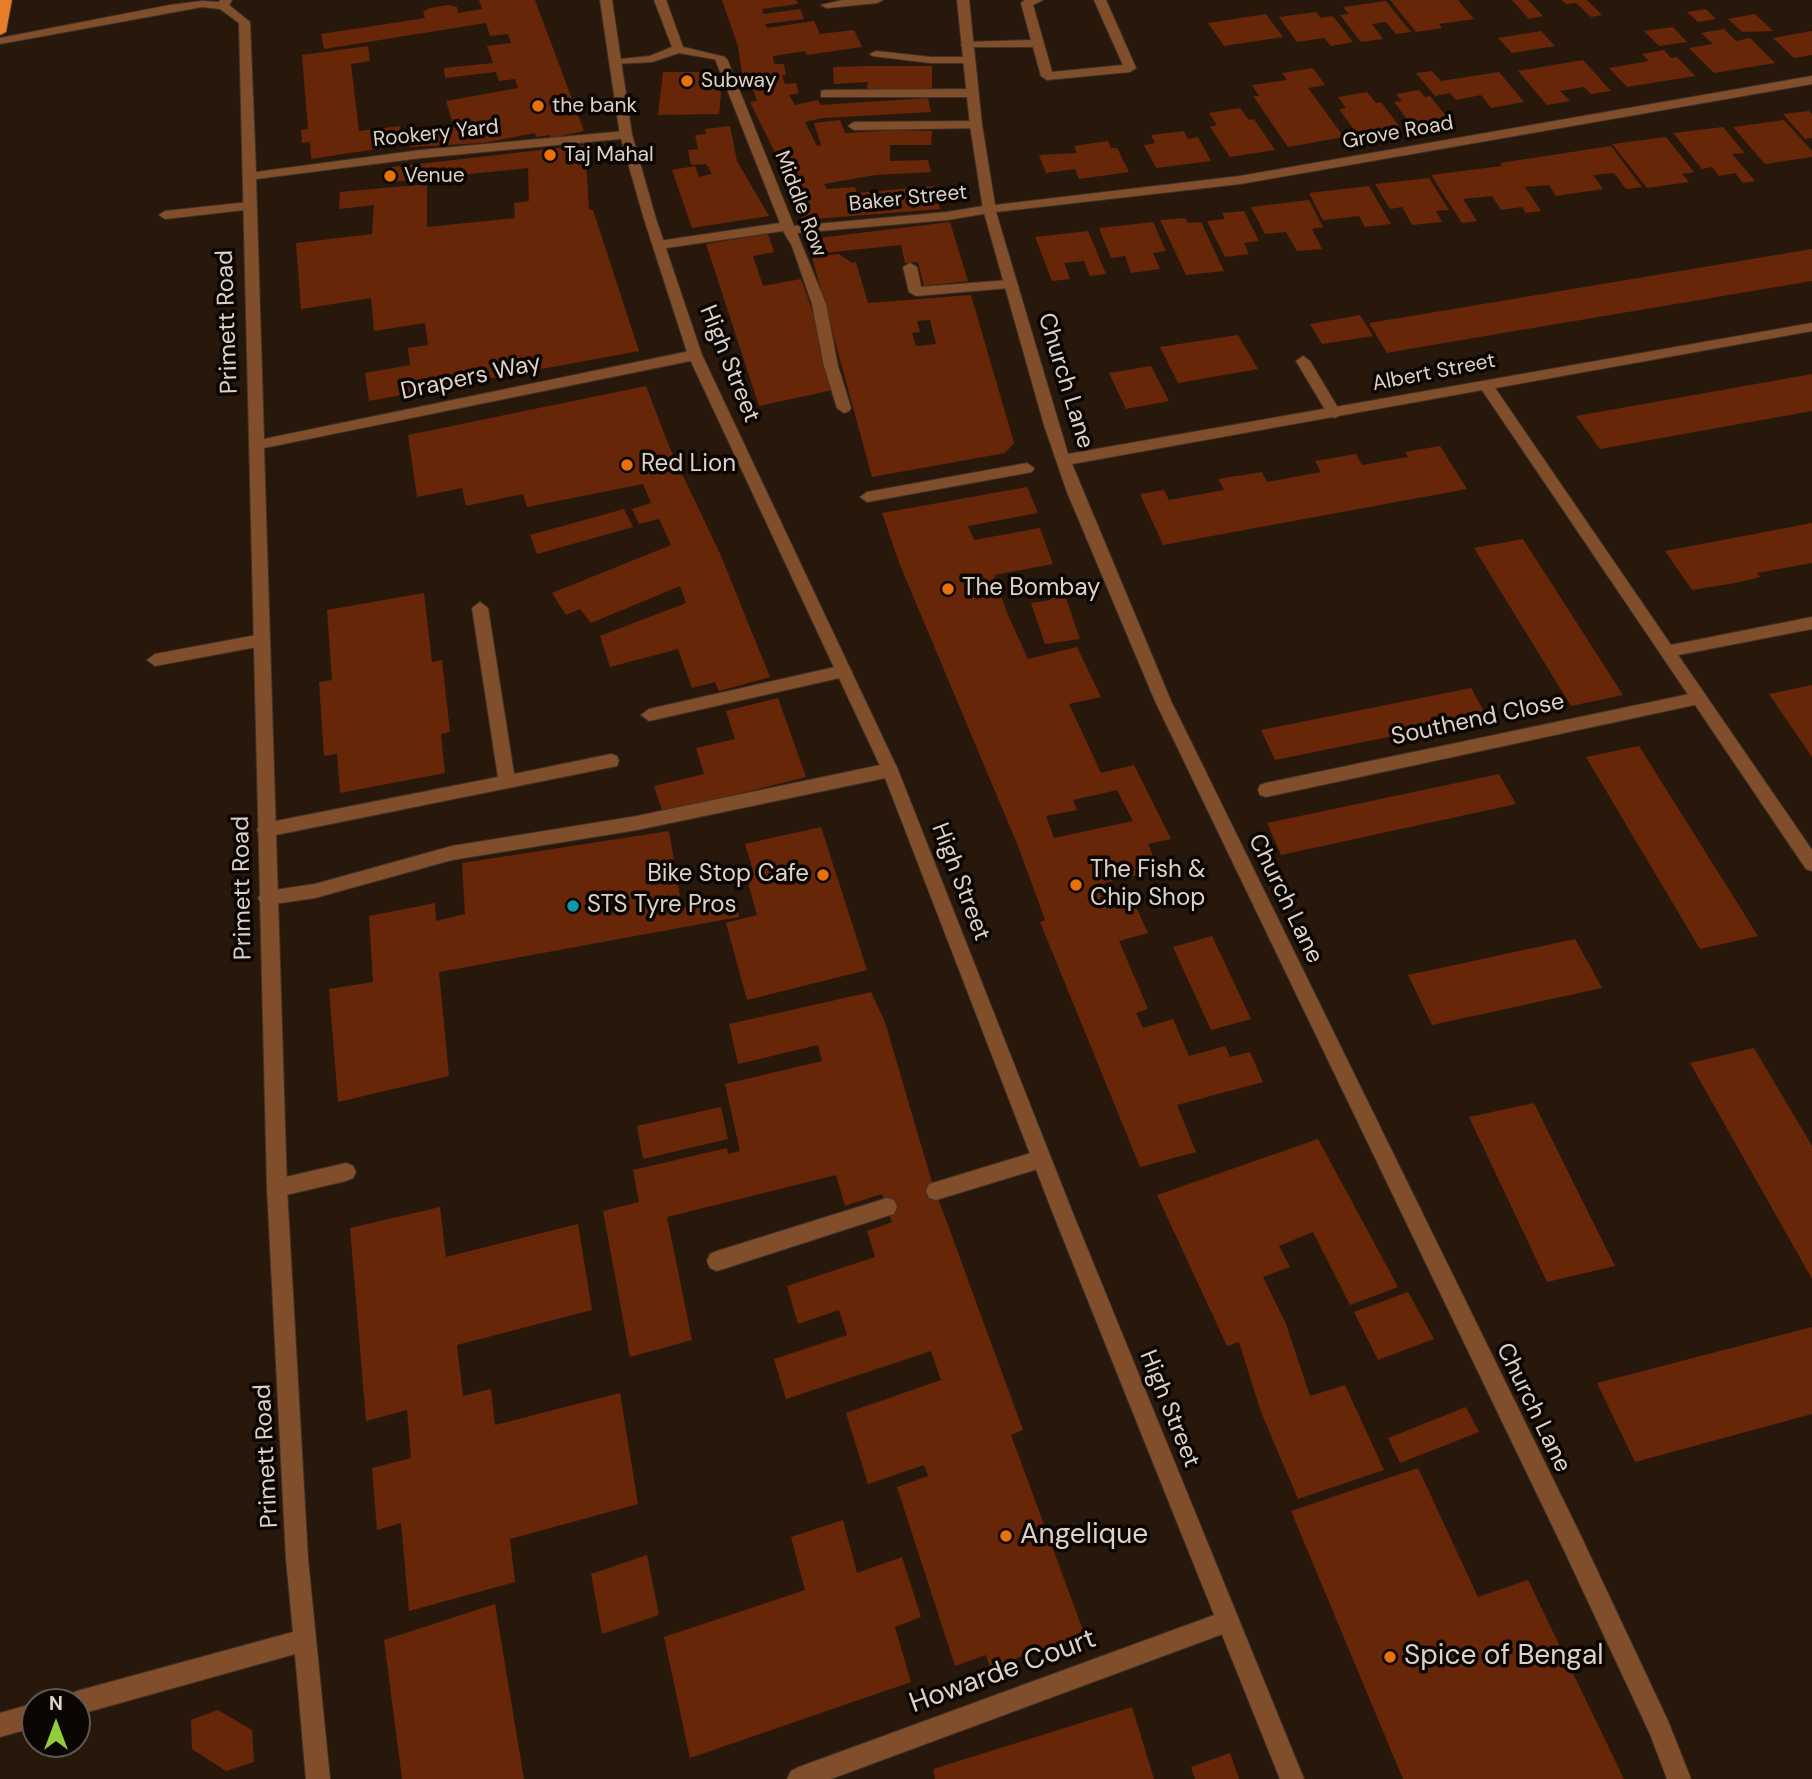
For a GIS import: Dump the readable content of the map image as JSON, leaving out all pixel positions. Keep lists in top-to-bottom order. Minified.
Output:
{"streets":{"street":["Grove Road","Rookery Yard","Baker Street","Middle Row","Primett Road","High Street","Albert Street","Drapers Way","Church Lane","Southend Close","Howarde Court"]},"crossings":[["Grove Road","Baker Street"],["Grove Road","Church Lane"],["Rookery Yard","Primett Road"],["Rookery Yard","High Street"],["Baker Street","Middle Row"],["Baker Street","High Street"],["Baker Street","Church Lane"],["Primett Road","Drapers Way"],["High Street","Drapers Way"],["High Street","Howarde Court"],["Albert Street","Church Lane"]],"places":["Subway","the bank","Taj Mahal","Venue","Red Lion","The Bombay","Bike Stop Cafe","The Fish & Chip Shop","STS Tyre Pros","Angelique","Spice of Bengal"],"north":"top"}
